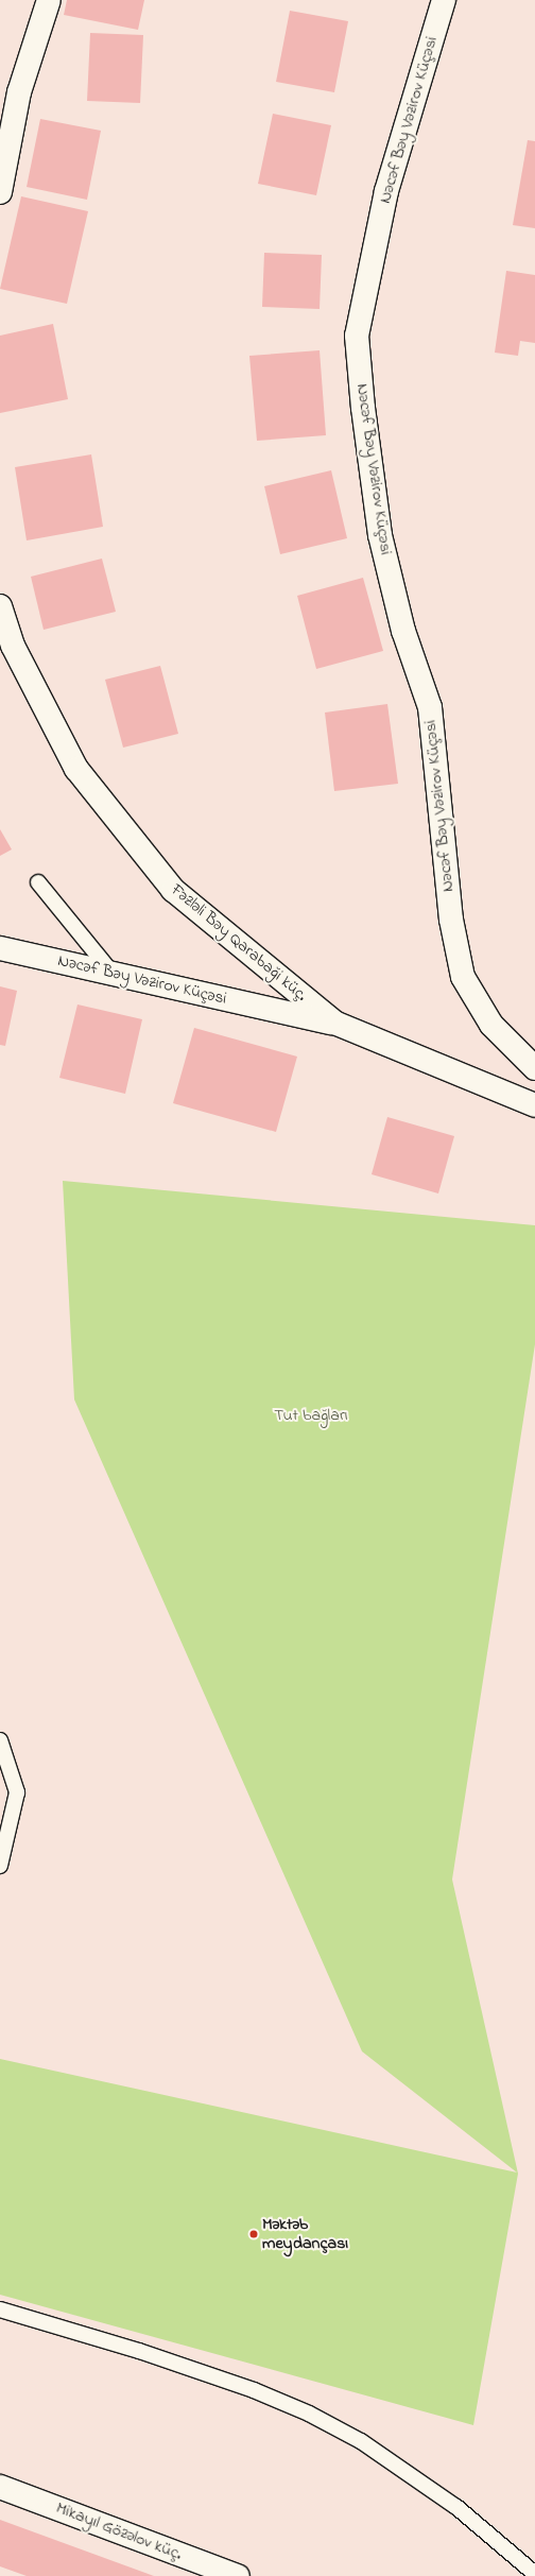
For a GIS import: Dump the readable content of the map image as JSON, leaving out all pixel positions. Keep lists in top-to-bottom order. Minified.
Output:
{"streets":{"street":["Nəcəf Bəy Vəzirov Küçəsi","Fəzləli Bəy Qarabaği küç.","Mikayıl Gözəlov küç."]},"crossings":[["Nəcəf Bəy Vəzirov Küçəsi","Fəzləli Bəy Qarabaği küç."]],"parks":["Tut bağları"],"places":["Məktəb meydançası"]}
